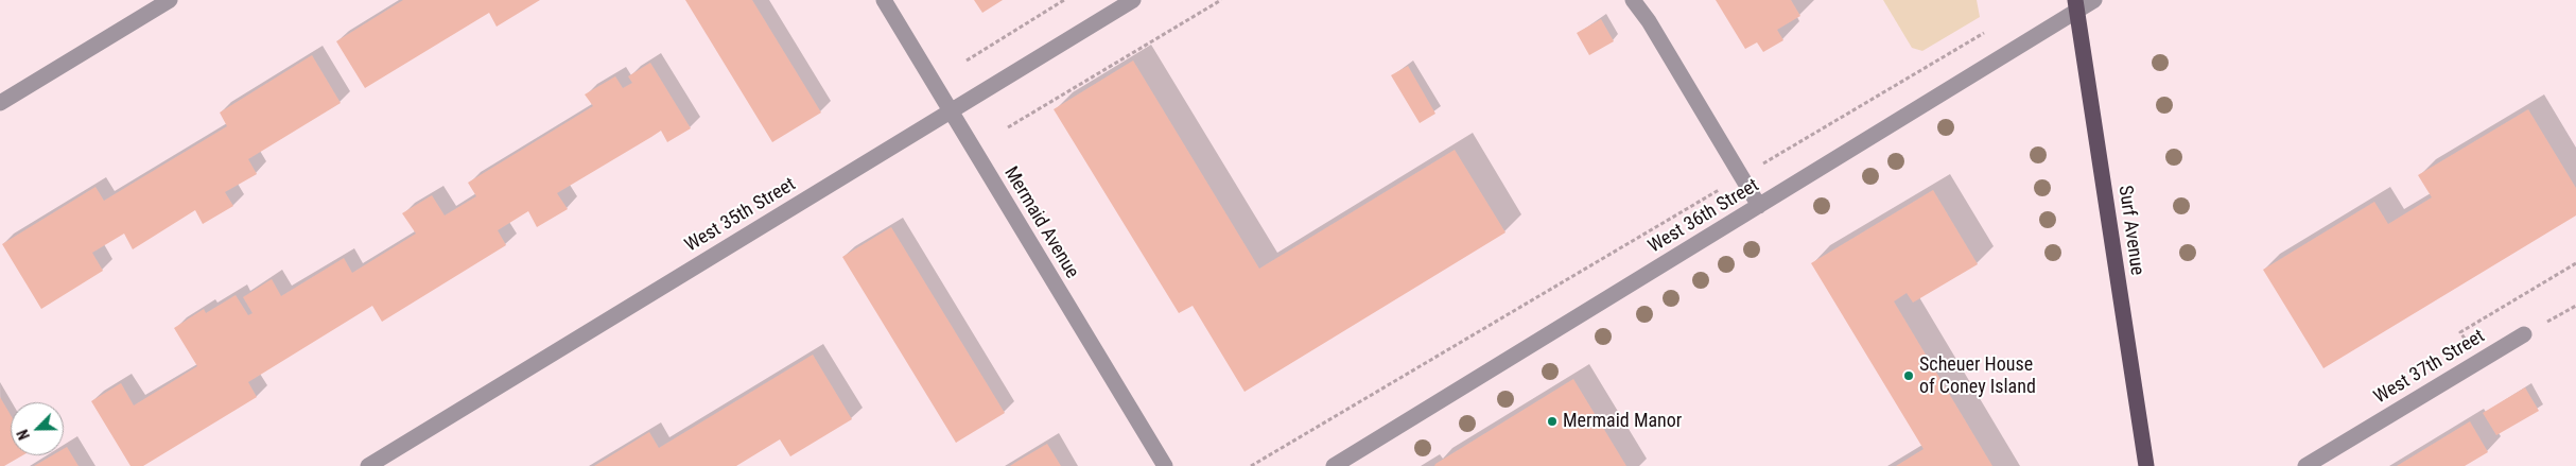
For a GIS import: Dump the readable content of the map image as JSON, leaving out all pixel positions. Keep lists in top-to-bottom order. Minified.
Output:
{"streets":{"main road":["Surf Avenue"],"street":["West 35th Street","West 36th Street","Mermaid Avenue","West 37th Street"]},"crossings":[["West 35th Street","Mermaid Avenue"],["West 36th Street","Surf Avenue"]],"places":["Scheuer House of Coney Island","Mermaid Manor"],"north":"bottom left"}
